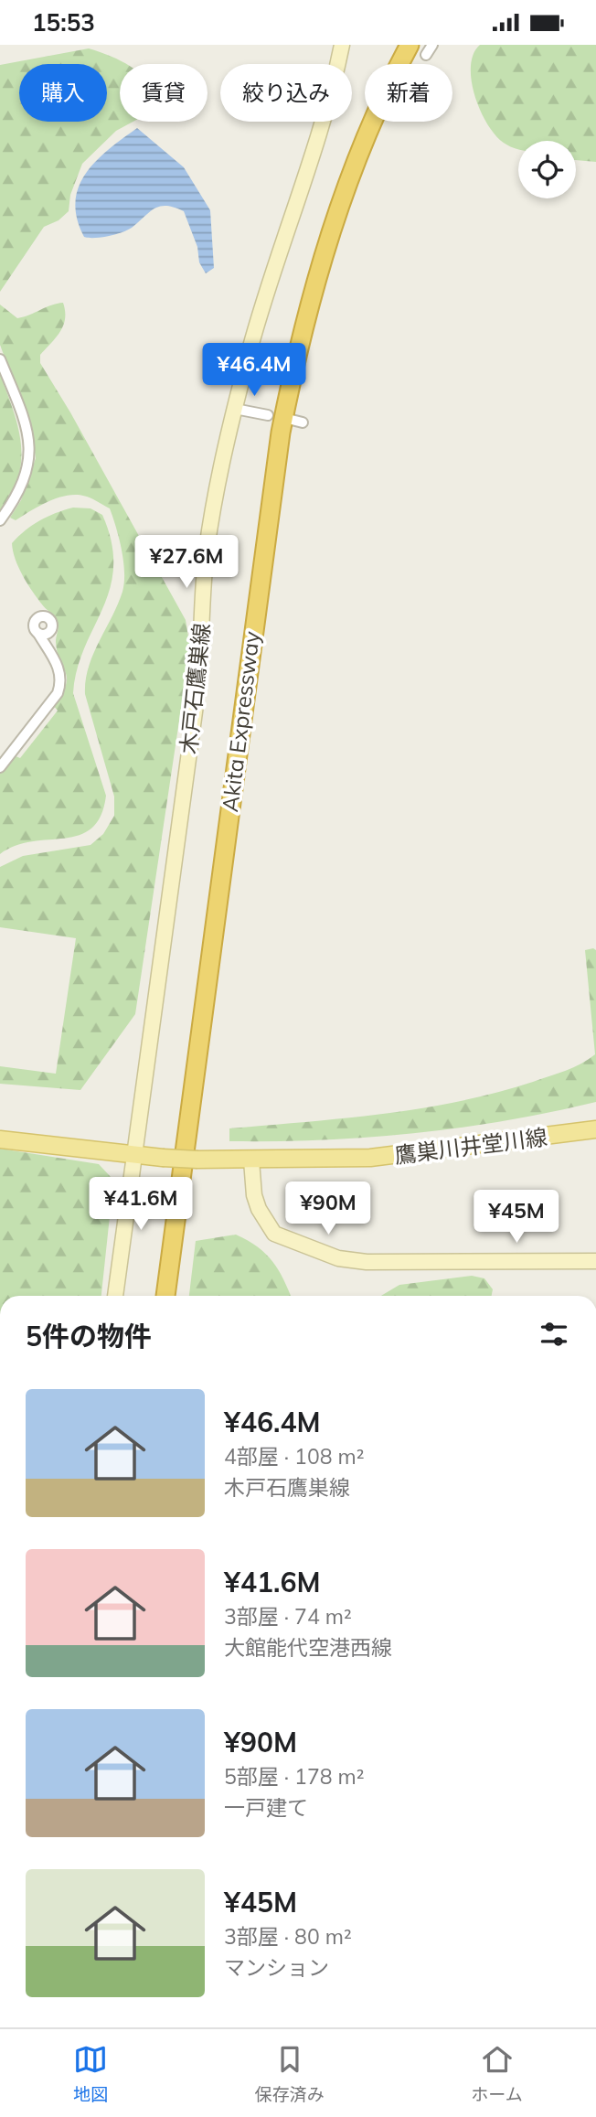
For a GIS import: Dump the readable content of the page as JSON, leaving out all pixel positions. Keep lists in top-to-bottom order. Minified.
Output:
{"streets":{"highway":["Akita Expressway"],"main road":["木戸石鷹巣線","鷹巣川井堂川線"]},"crossings":[["木戸石鷹巣線","鷹巣川井堂川線"]],"page":{"status":"15:53","chip":["購入","賃貸","絞り込み","新着"],"price":["¥46.4M","¥27.6M","¥41.6M","¥90M","¥45M"],"heading":"5件の物件","list":[{"name":"¥46.4M","note":"4部屋 · 108 m² · 木戸石鷹巣線"},{"name":"¥41.6M","note":"3部屋 · 74 m² · 大館能代空港西線"},{"name":"¥90M","note":"5部屋 · 178 m² · 一戸建て"},{"name":"¥45M","note":"3部屋 · 80 m² · マンション"}],"tabs":["地図","保存済み","ホーム"]}}
